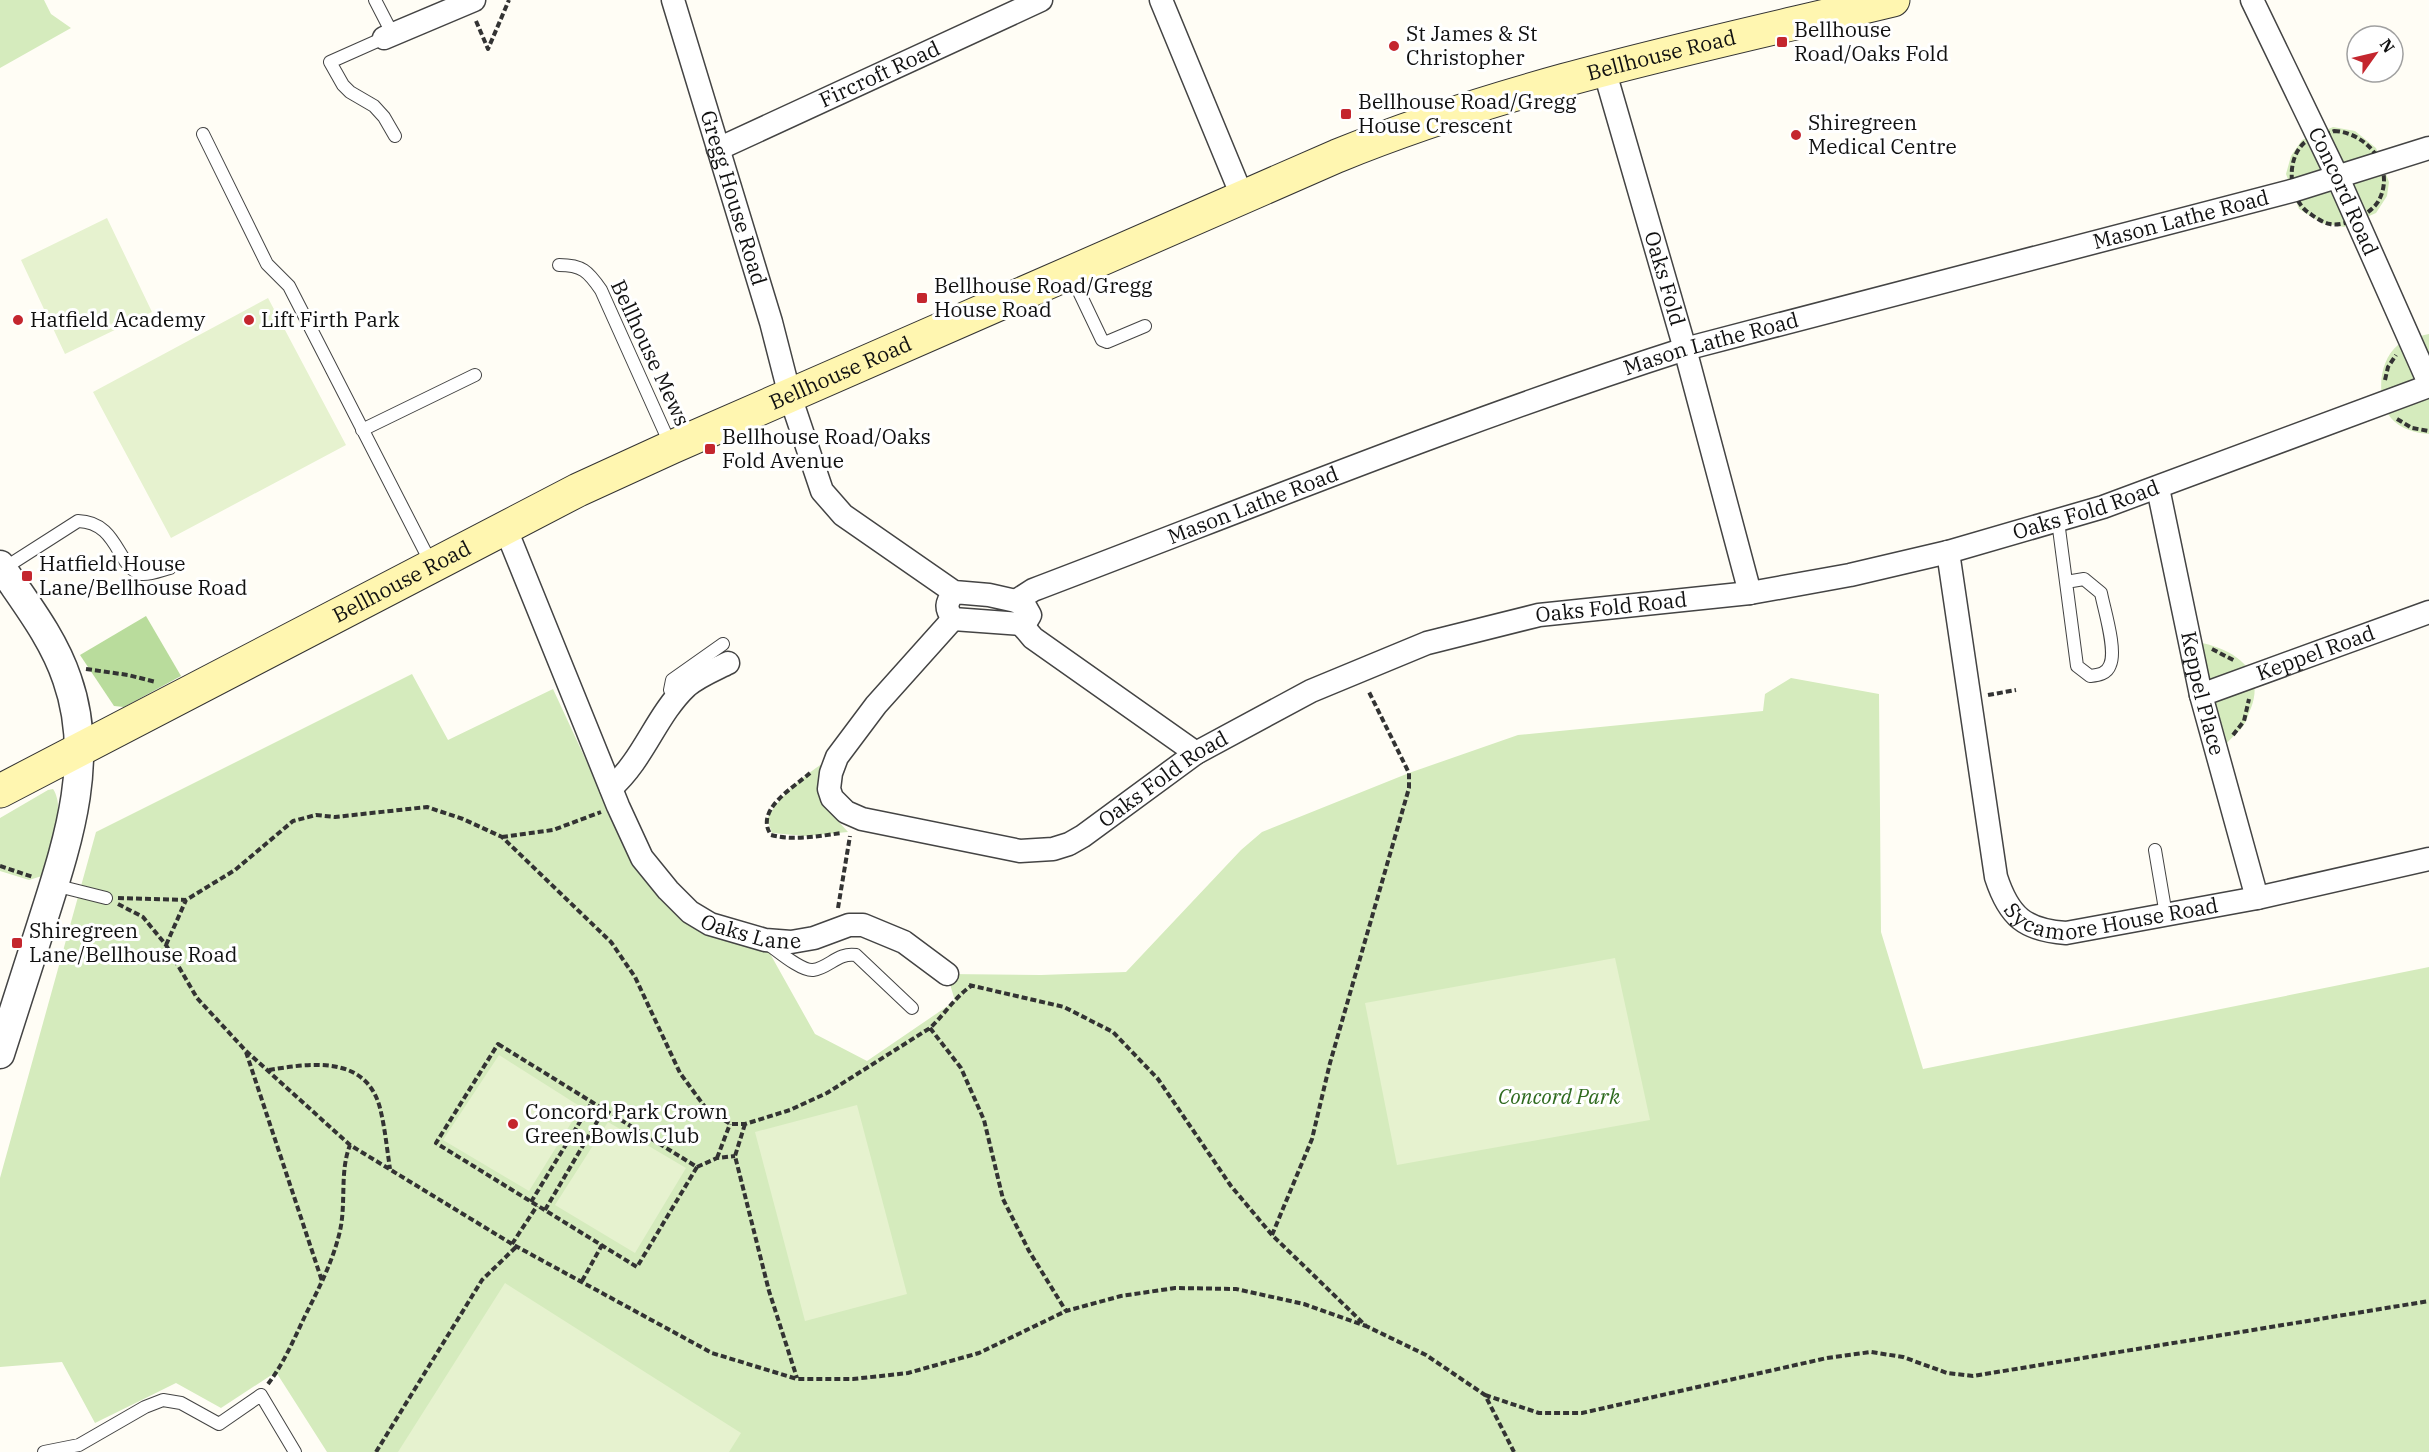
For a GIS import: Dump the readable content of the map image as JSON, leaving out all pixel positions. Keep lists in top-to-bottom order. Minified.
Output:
{"streets":{"main road":["Bellhouse Road"],"street":["Fircroft Road","Concord Road","Gregg House Road","Mason Lathe Road","Oaks Fold","Oaks Fold Road","Keppel Road","Keppel Place","Sycamore House Road","Oaks Lane"],"lane":["Bellhouse Mews"]},"crossings":[["Bellhouse Road","Gregg House Road"],["Bellhouse Road","Oaks Fold"],["Bellhouse Road","Bellhouse Mews"],["Bellhouse Road","Oaks Lane"],["Fircroft Road","Gregg House Road"],["Concord Road","Mason Lathe Road"],["Concord Road","Oaks Fold Road"],["Mason Lathe Road","Oaks Fold"],["Oaks Fold","Oaks Fold Road"],["Oaks Fold Road","Keppel Place"],["Oaks Fold Road","Sycamore House Road"],["Keppel Road","Keppel Place"],["Keppel Place","Sycamore House Road"]],"parks":["Concord Park"],"places":{"transit":["Bellhouse Road/Oaks Fold","Bellhouse Road/Gregg House Crescent","Bellhouse Road/Gregg House Road","Bellhouse Road/Oaks Fold Avenue","Hatfield House Lane/Bellhouse Road","Shiregreen Lane/Bellhouse Road"],"other":["St James & St Christopher","Shiregreen Medical Centre","Hatfield Academy","Lift Firth Park","Concord Park Crown Green Bowls Club"]},"north":"top right"}
